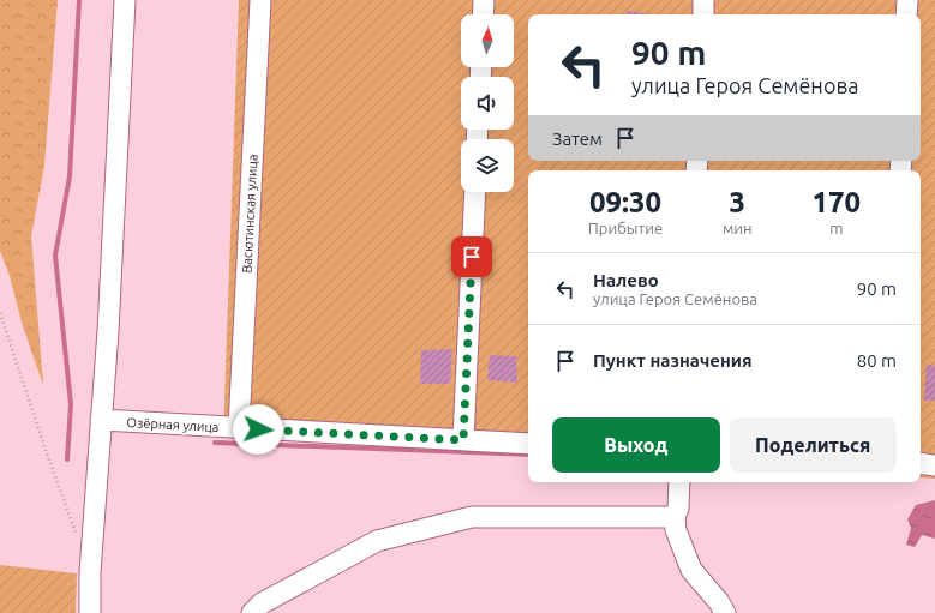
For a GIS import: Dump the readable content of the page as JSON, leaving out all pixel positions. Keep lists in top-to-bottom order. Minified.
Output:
{"streets":{"street":["Васютинская улица","Озёрная улица"]},"crossings":[["Васютинская улица","Озёрная улица"]],"north":"top","page":{"turn":["90 m","улица Героя Семёнова"],"then":"Затем","eta":["09:30","Прибытие","3","мин","170","m"],"list":[{"name":"Налево","note":"улица Героя Семёнова","value":"90 m"},{"name":"Пункт назначения","value":"80 m"}],"buttons":["Выход","Поделиться"]}}
